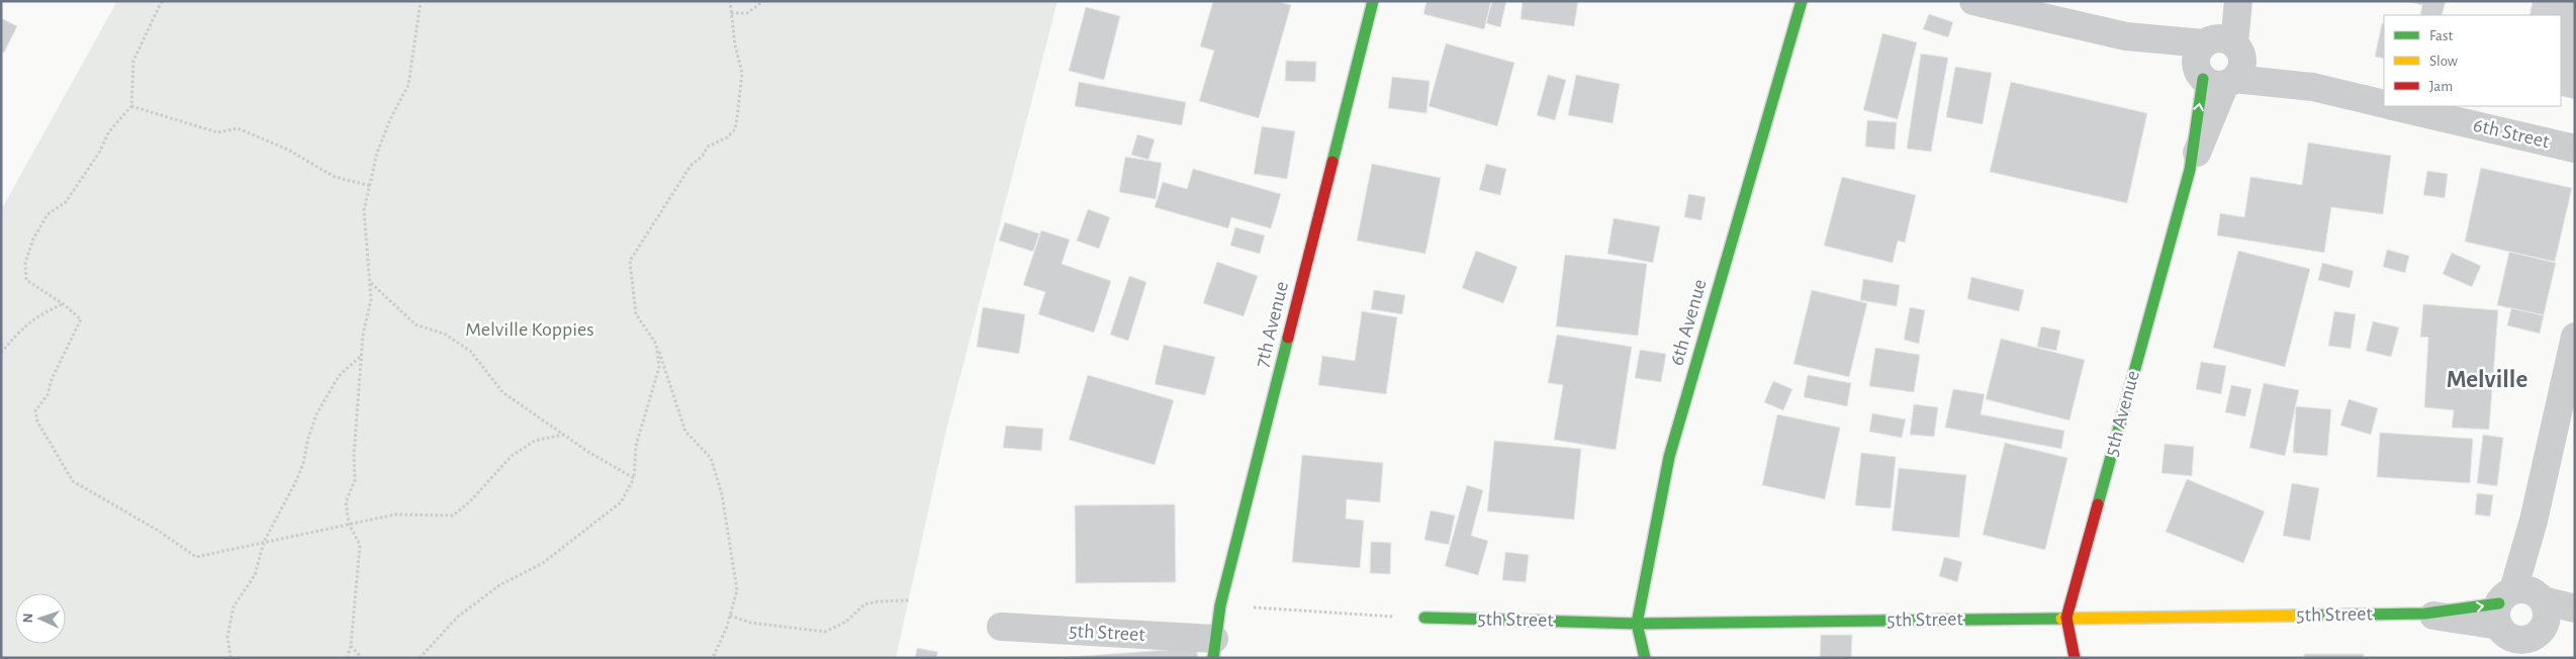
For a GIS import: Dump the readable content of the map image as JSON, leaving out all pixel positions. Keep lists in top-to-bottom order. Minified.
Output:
{"streets":{"street":["6th Street","6th Avenue","7th Avenue","5th Avenue","5th Street"]},"crossings":[["6th Street","5th Avenue"],["6th Avenue","5th Street"],["7th Avenue","5th Street"],["5th Avenue","5th Street"]],"districts":["Melville"],"parks":["Melville Koppies"],"legend":["Fast","Slow","Jam"],"north":"left"}
